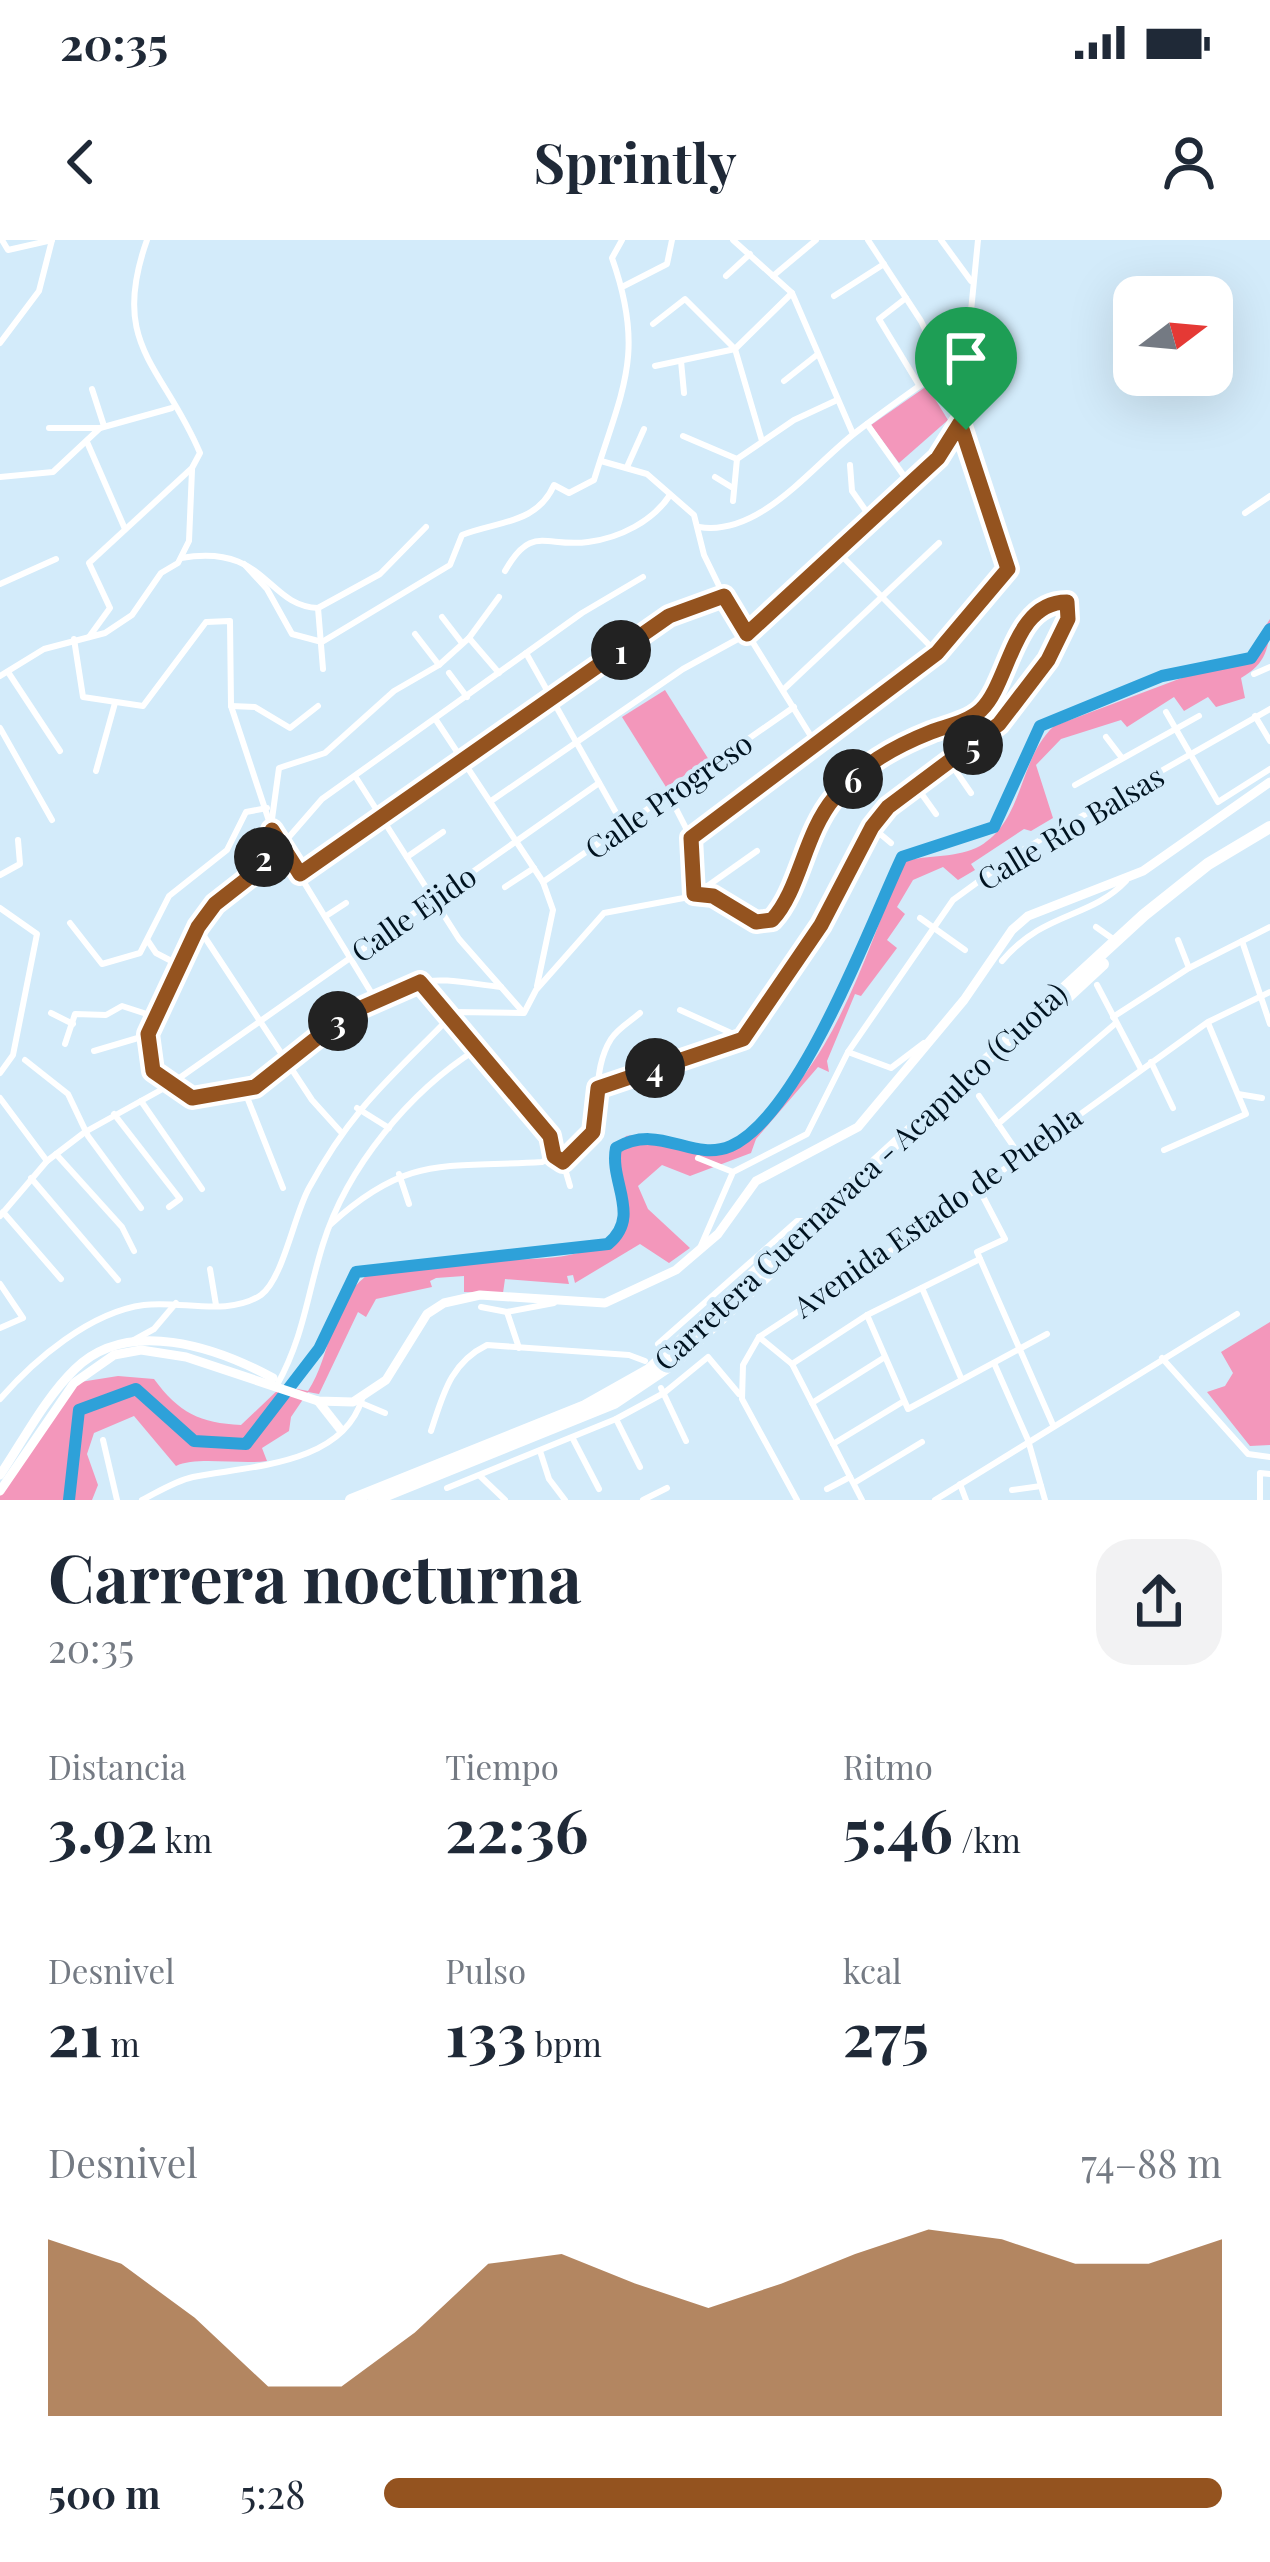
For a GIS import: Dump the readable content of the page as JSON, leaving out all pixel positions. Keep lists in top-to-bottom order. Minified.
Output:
{"streets":{"highway":["Carretera Cuernavaca - Acapulco (Cuota)"],"street":["Calle Progreso","Calle Río Balsas","Calle Ejido","Avenida Estado de Puebla"]},"north":"right","page":{"status":"20:35","header":"Sprintly","pins":["1","5","6","2","3","4"],"heading":["Carrera nocturna","20:35"],"stats":[["Distancia","3.92 km"],["Tiempo","22:36"],["Ritmo","5:46 /km"],["Desnivel","21 m"],["Pulso","133 bpm"],["kcal","275"]],"chart":["Desnivel","74–88 m"],"list":[{"name":"500 m","note":"5:28"}]}}
